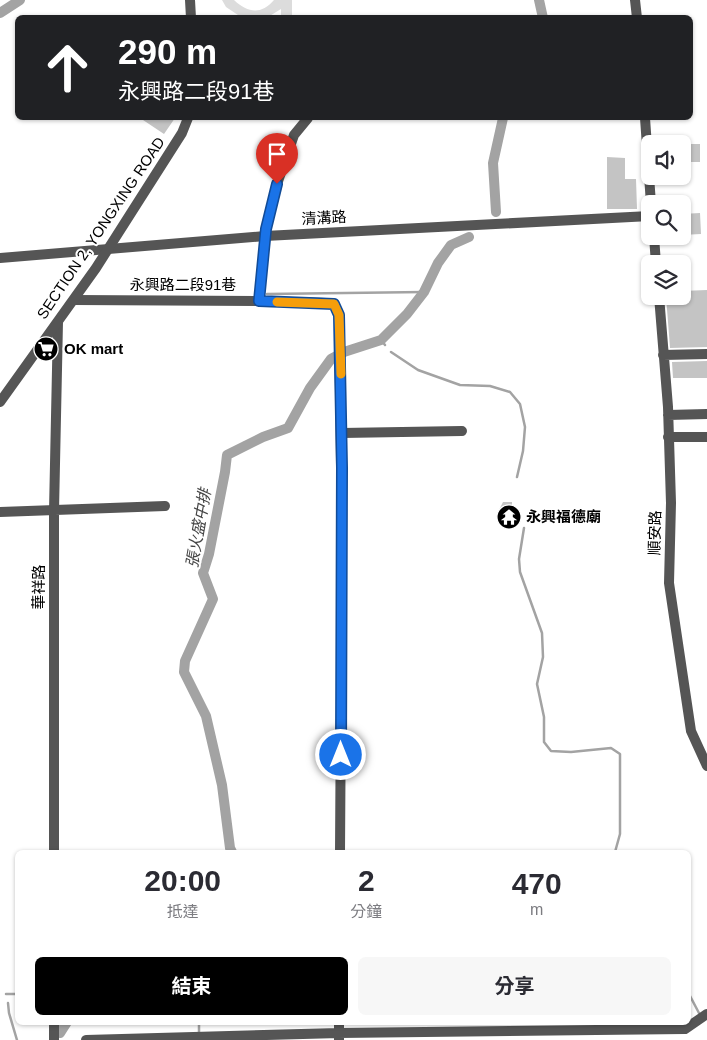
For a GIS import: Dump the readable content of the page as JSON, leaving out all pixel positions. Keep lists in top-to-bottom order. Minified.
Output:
{"streets":{"street":["清溝路","SECTION 2, YONGXING ROAD","永興路二段91巷","順安路","華祥路"]},"crossings":[["清溝路","SECTION 2, YONGXING ROAD"],["SECTION 2, YONGXING ROAD","永興路二段91巷"],["SECTION 2, YONGXING ROAD","華祥路"]],"water":["張火盛中排"],"places":{"supermarket":["OK mart"],"temple":["永興福德廟"]},"page":{"turn":["290 m","永興路二段91巷"],"eta":["20:00","抵達","2","分鐘","470","m"],"buttons":["結束","分享"]}}
